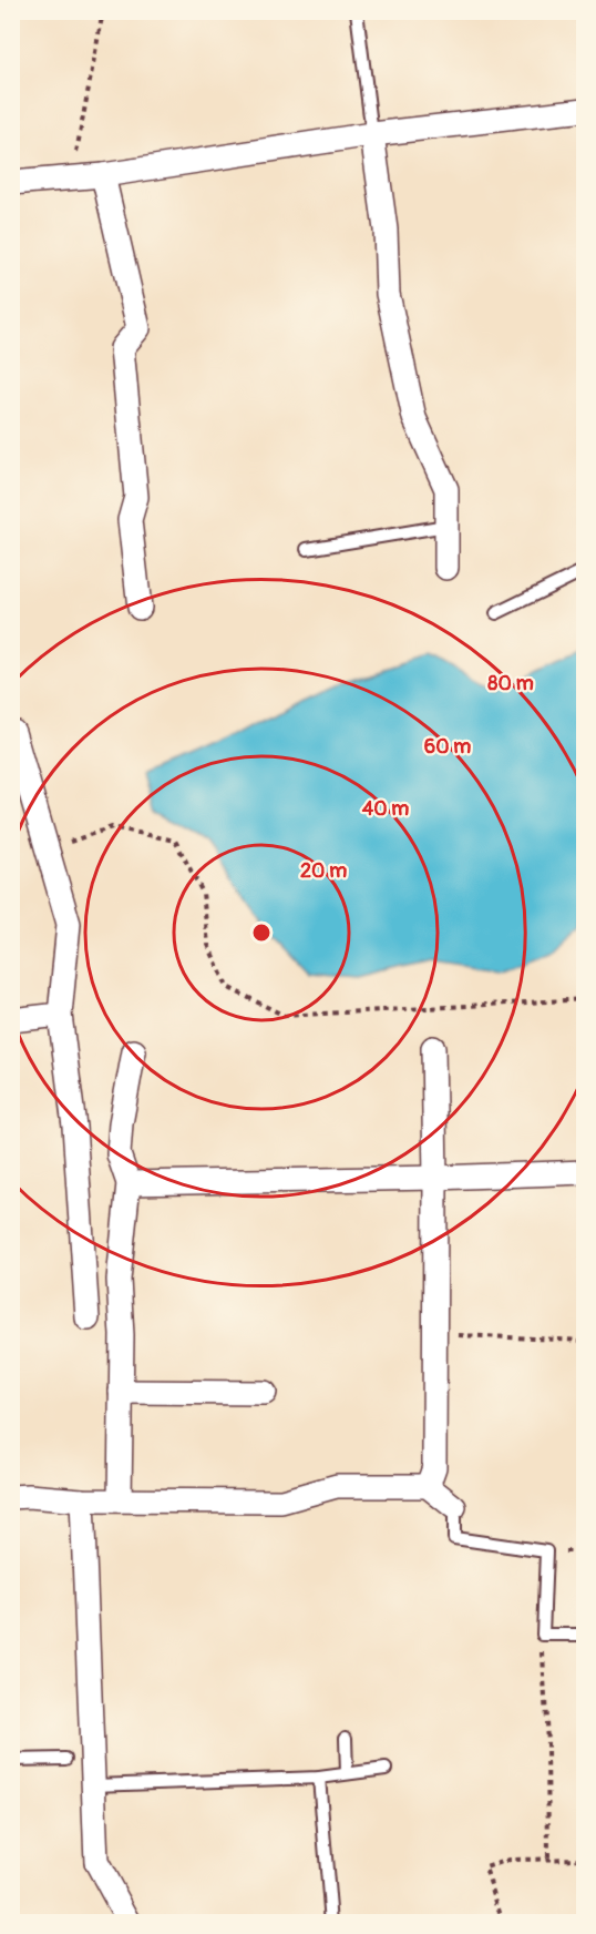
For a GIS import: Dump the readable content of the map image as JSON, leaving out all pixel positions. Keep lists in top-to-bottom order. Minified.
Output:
{"rings":["80 m","60 m","40 m","20 m"]}
